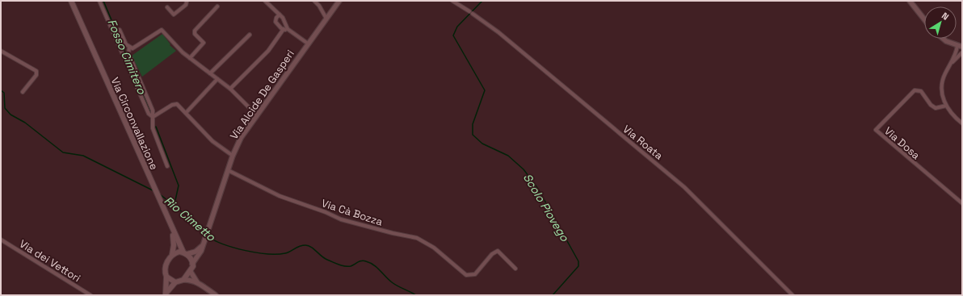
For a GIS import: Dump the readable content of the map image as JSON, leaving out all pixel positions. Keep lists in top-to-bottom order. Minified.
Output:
{"streets":{"main road":["Via Circonvallazione"],"street":["Via Alcide De Gasperi","Via Roata","Via Dosa","Via Cà Bozza","Via dei Vettori"]},"crossings":[["Via Alcide De Gasperi","Via Circonvallazione"],["Via Alcide De Gasperi","Via Cà Bozza"]],"water":["Fosso Cimitero","Scolo Piovego","Rio Cimetto"],"north":"top right"}
